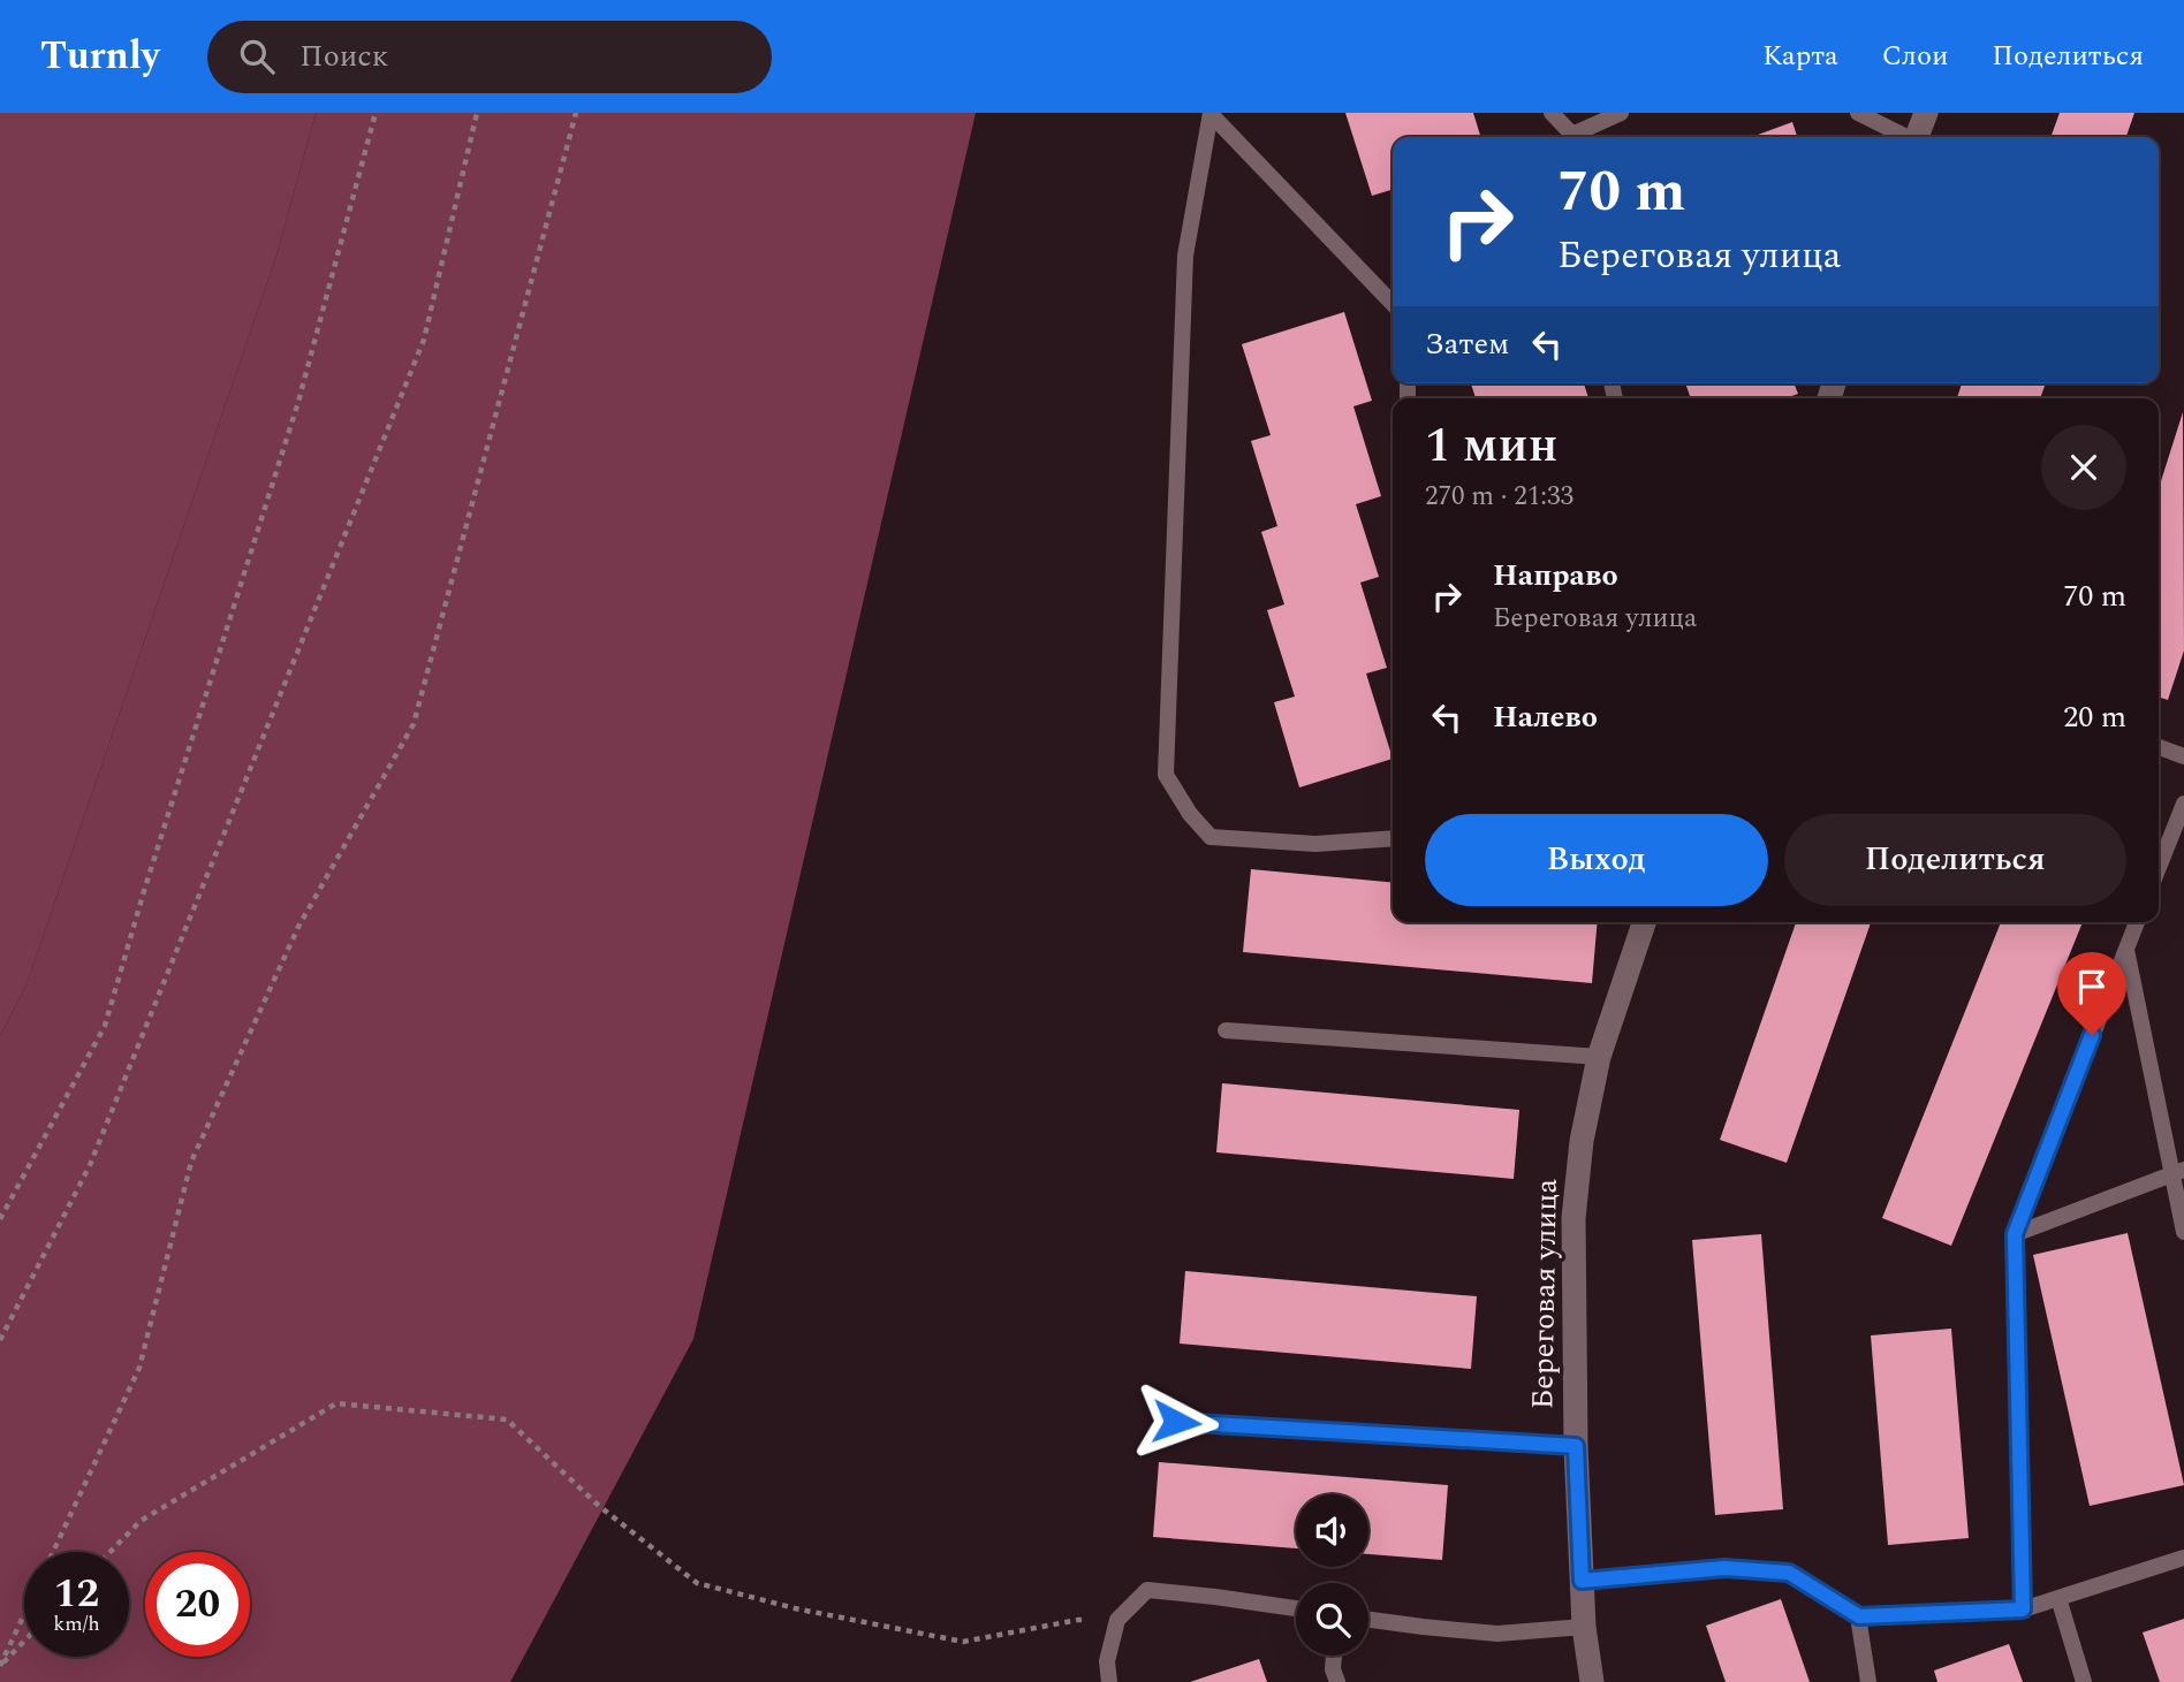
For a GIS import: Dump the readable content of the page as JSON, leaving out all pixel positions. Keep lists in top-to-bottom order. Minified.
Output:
{"streets":{"street":["Береговая улица"]},"page":{"header":"Turnly","search":"Поиск","nav":["Карта","Слои","Поделиться"],"turn":["70 m","Береговая улица"],"then":"Затем","heading":["1 мин","270 m · 21:33"],"list":[{"name":"Направо","note":"Береговая улица","value":"70 m"},{"name":"Налево","value":"20 m"}],"buttons":["Выход","Поделиться"],"speed":"12 km/h","limit":"20"}}
